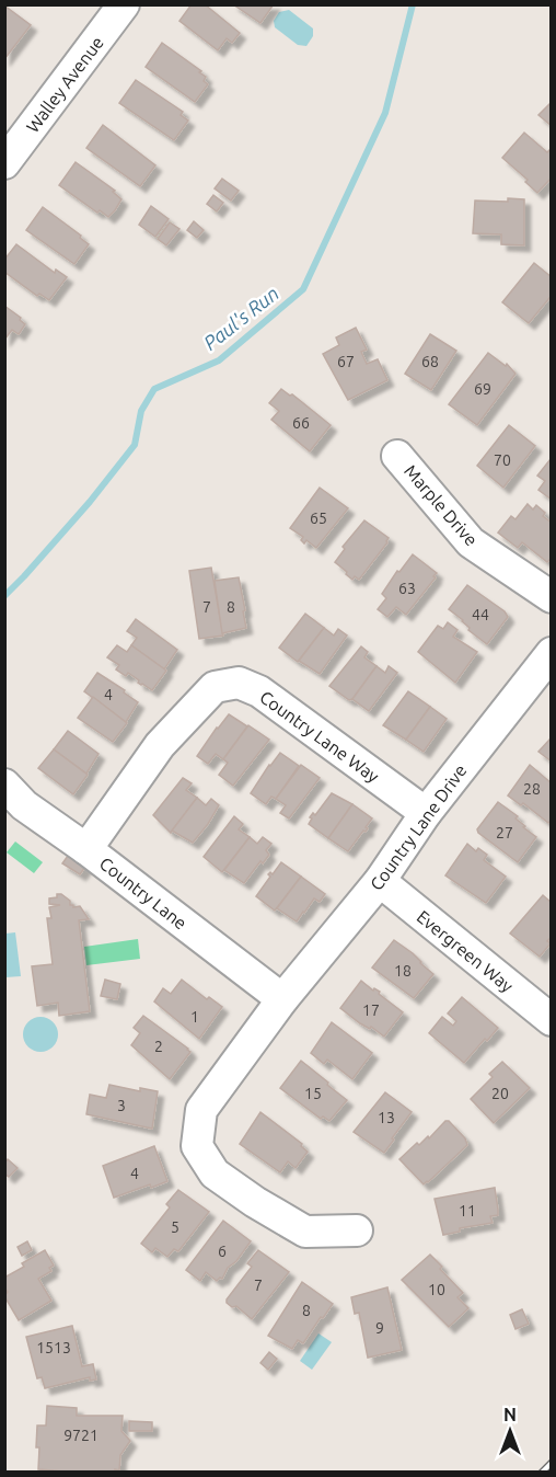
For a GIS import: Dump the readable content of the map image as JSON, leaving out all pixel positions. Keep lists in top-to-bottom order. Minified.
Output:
{"streets":{"street":["Walley Avenue","Marple Drive","Country Lane Way","Country Lane Drive","Country Lane","Evergreen Way"]},"crossings":[["Country Lane Way","Country Lane Drive"],["Country Lane Way","Country Lane"],["Country Lane Drive","Country Lane"],["Country Lane Drive","Evergreen Way"]],"water":["Paul's Run"],"house_numbers":["67","68","69","66","70","65","63","7","8","44","4","28","27","18","17","1","2","15","20","3","13","4","11","5","6","7","10","8","9","1513","9721"],"north":"top"}
